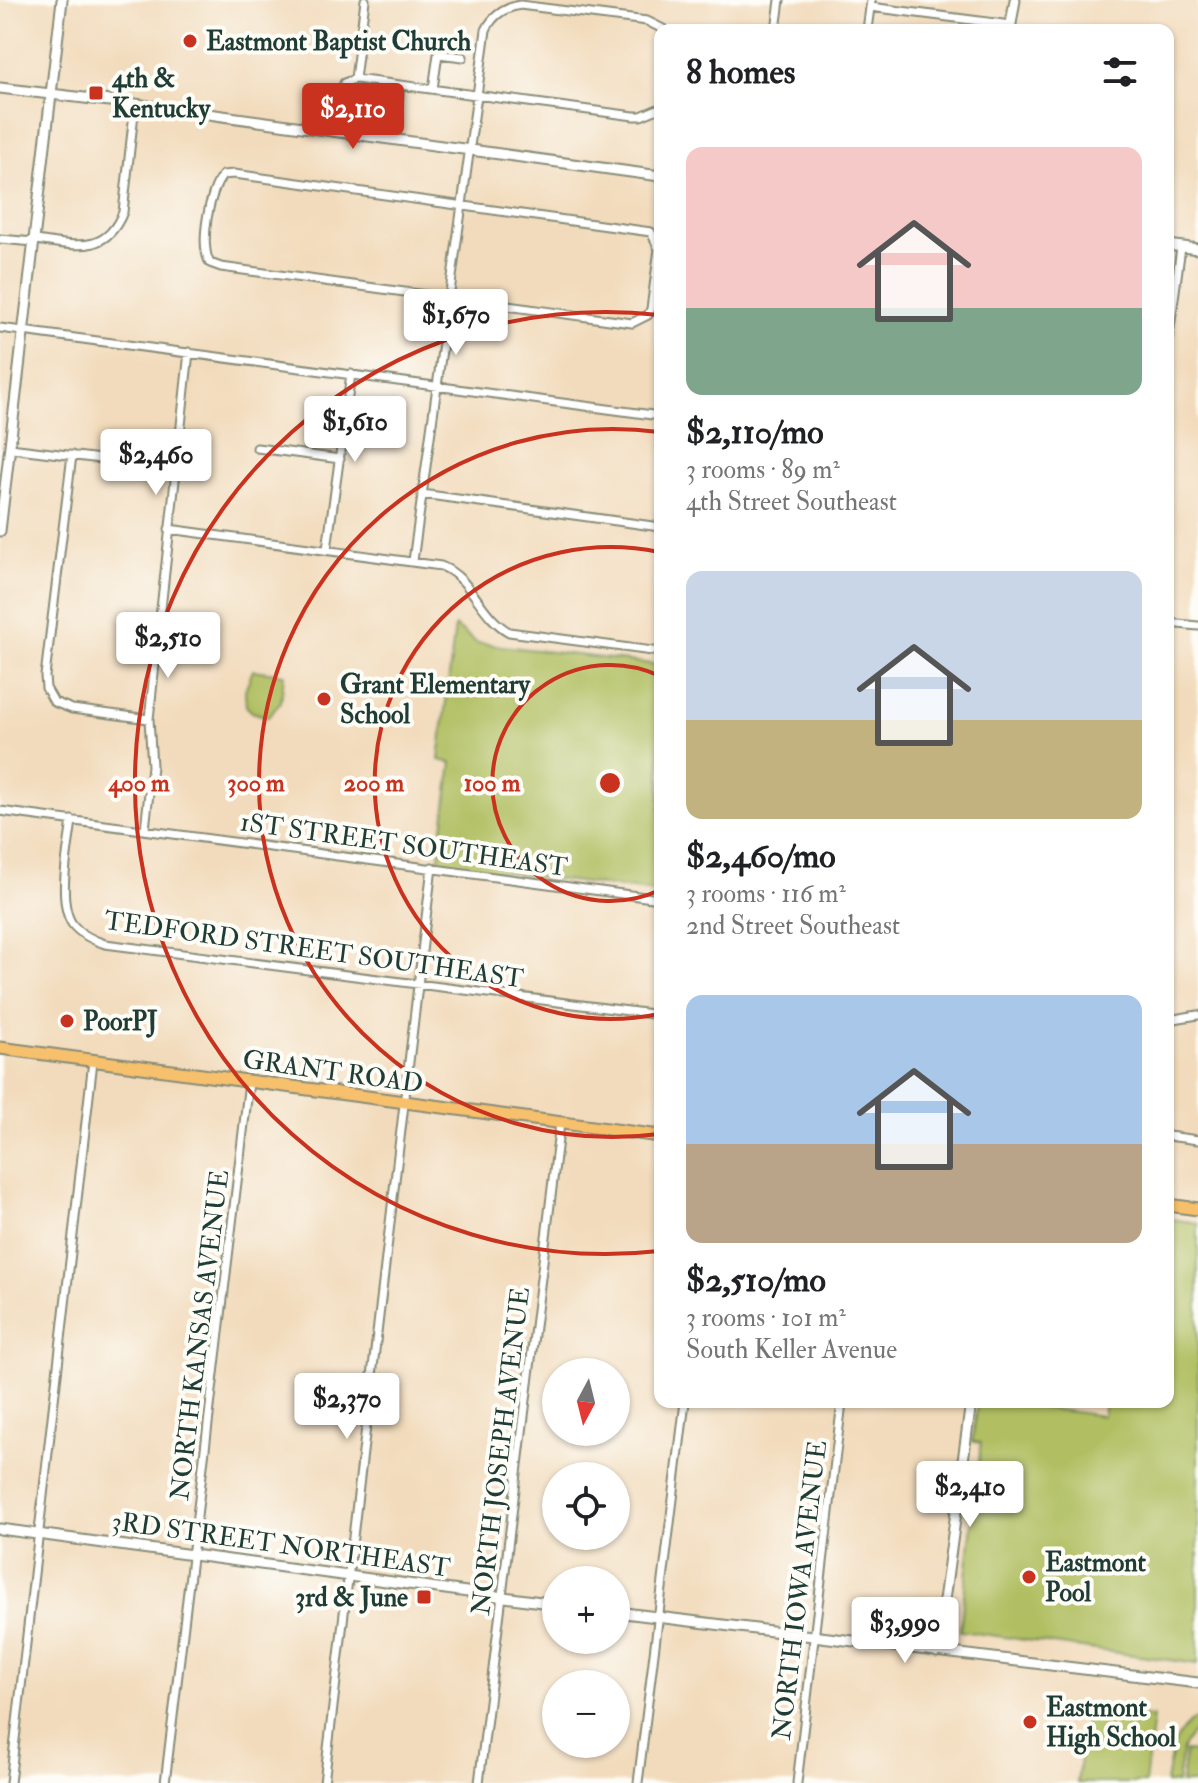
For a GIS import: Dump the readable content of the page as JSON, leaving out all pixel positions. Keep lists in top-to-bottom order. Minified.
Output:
{"streets":{"main road":["GRANT ROAD"],"street":["1ST STREET SOUTHEAST","TEDFORD STREET SOUTHEAST","NORTH KANSAS AVENUE","NORTH JOSEPH AVENUE","3RD STREET NORTHEAST","NORTH IOWA AVENUE"]},"crossings":[["1ST STREET SOUTHEAST","TEDFORD STREET SOUTHEAST"],["GRANT ROAD","NORTH KANSAS AVENUE"],["GRANT ROAD","NORTH JOSEPH AVENUE"],["NORTH KANSAS AVENUE","3RD STREET NORTHEAST"],["NORTH JOSEPH AVENUE","3RD STREET NORTHEAST"]],"places":{"other":["Eastmont Baptist Church","Grant Elementary School","PoorPJ","Eastmont Pool","Eastmont High School"],"transit":["4th & Kentucky","3rd & June"]},"north":"bottom","page":{"heading":"8 homes","price":["$2,110","$1,670","$1,610","$2,460","$2,510","$2,370","$2,410","$3,990"],"list":[{"name":"$2,110/mo","note":"3 rooms · 89 m² · 4th Street Southeast"},{"name":"$2,460/mo","note":"3 rooms · 116 m² · 2nd Street Southeast"},{"name":"$2,510/mo","note":"3 rooms · 101 m² · South Keller Avenue"}],"map_buttons":["+","−"]},"rings":["300 m","200 m","100 m","400 m"]}
